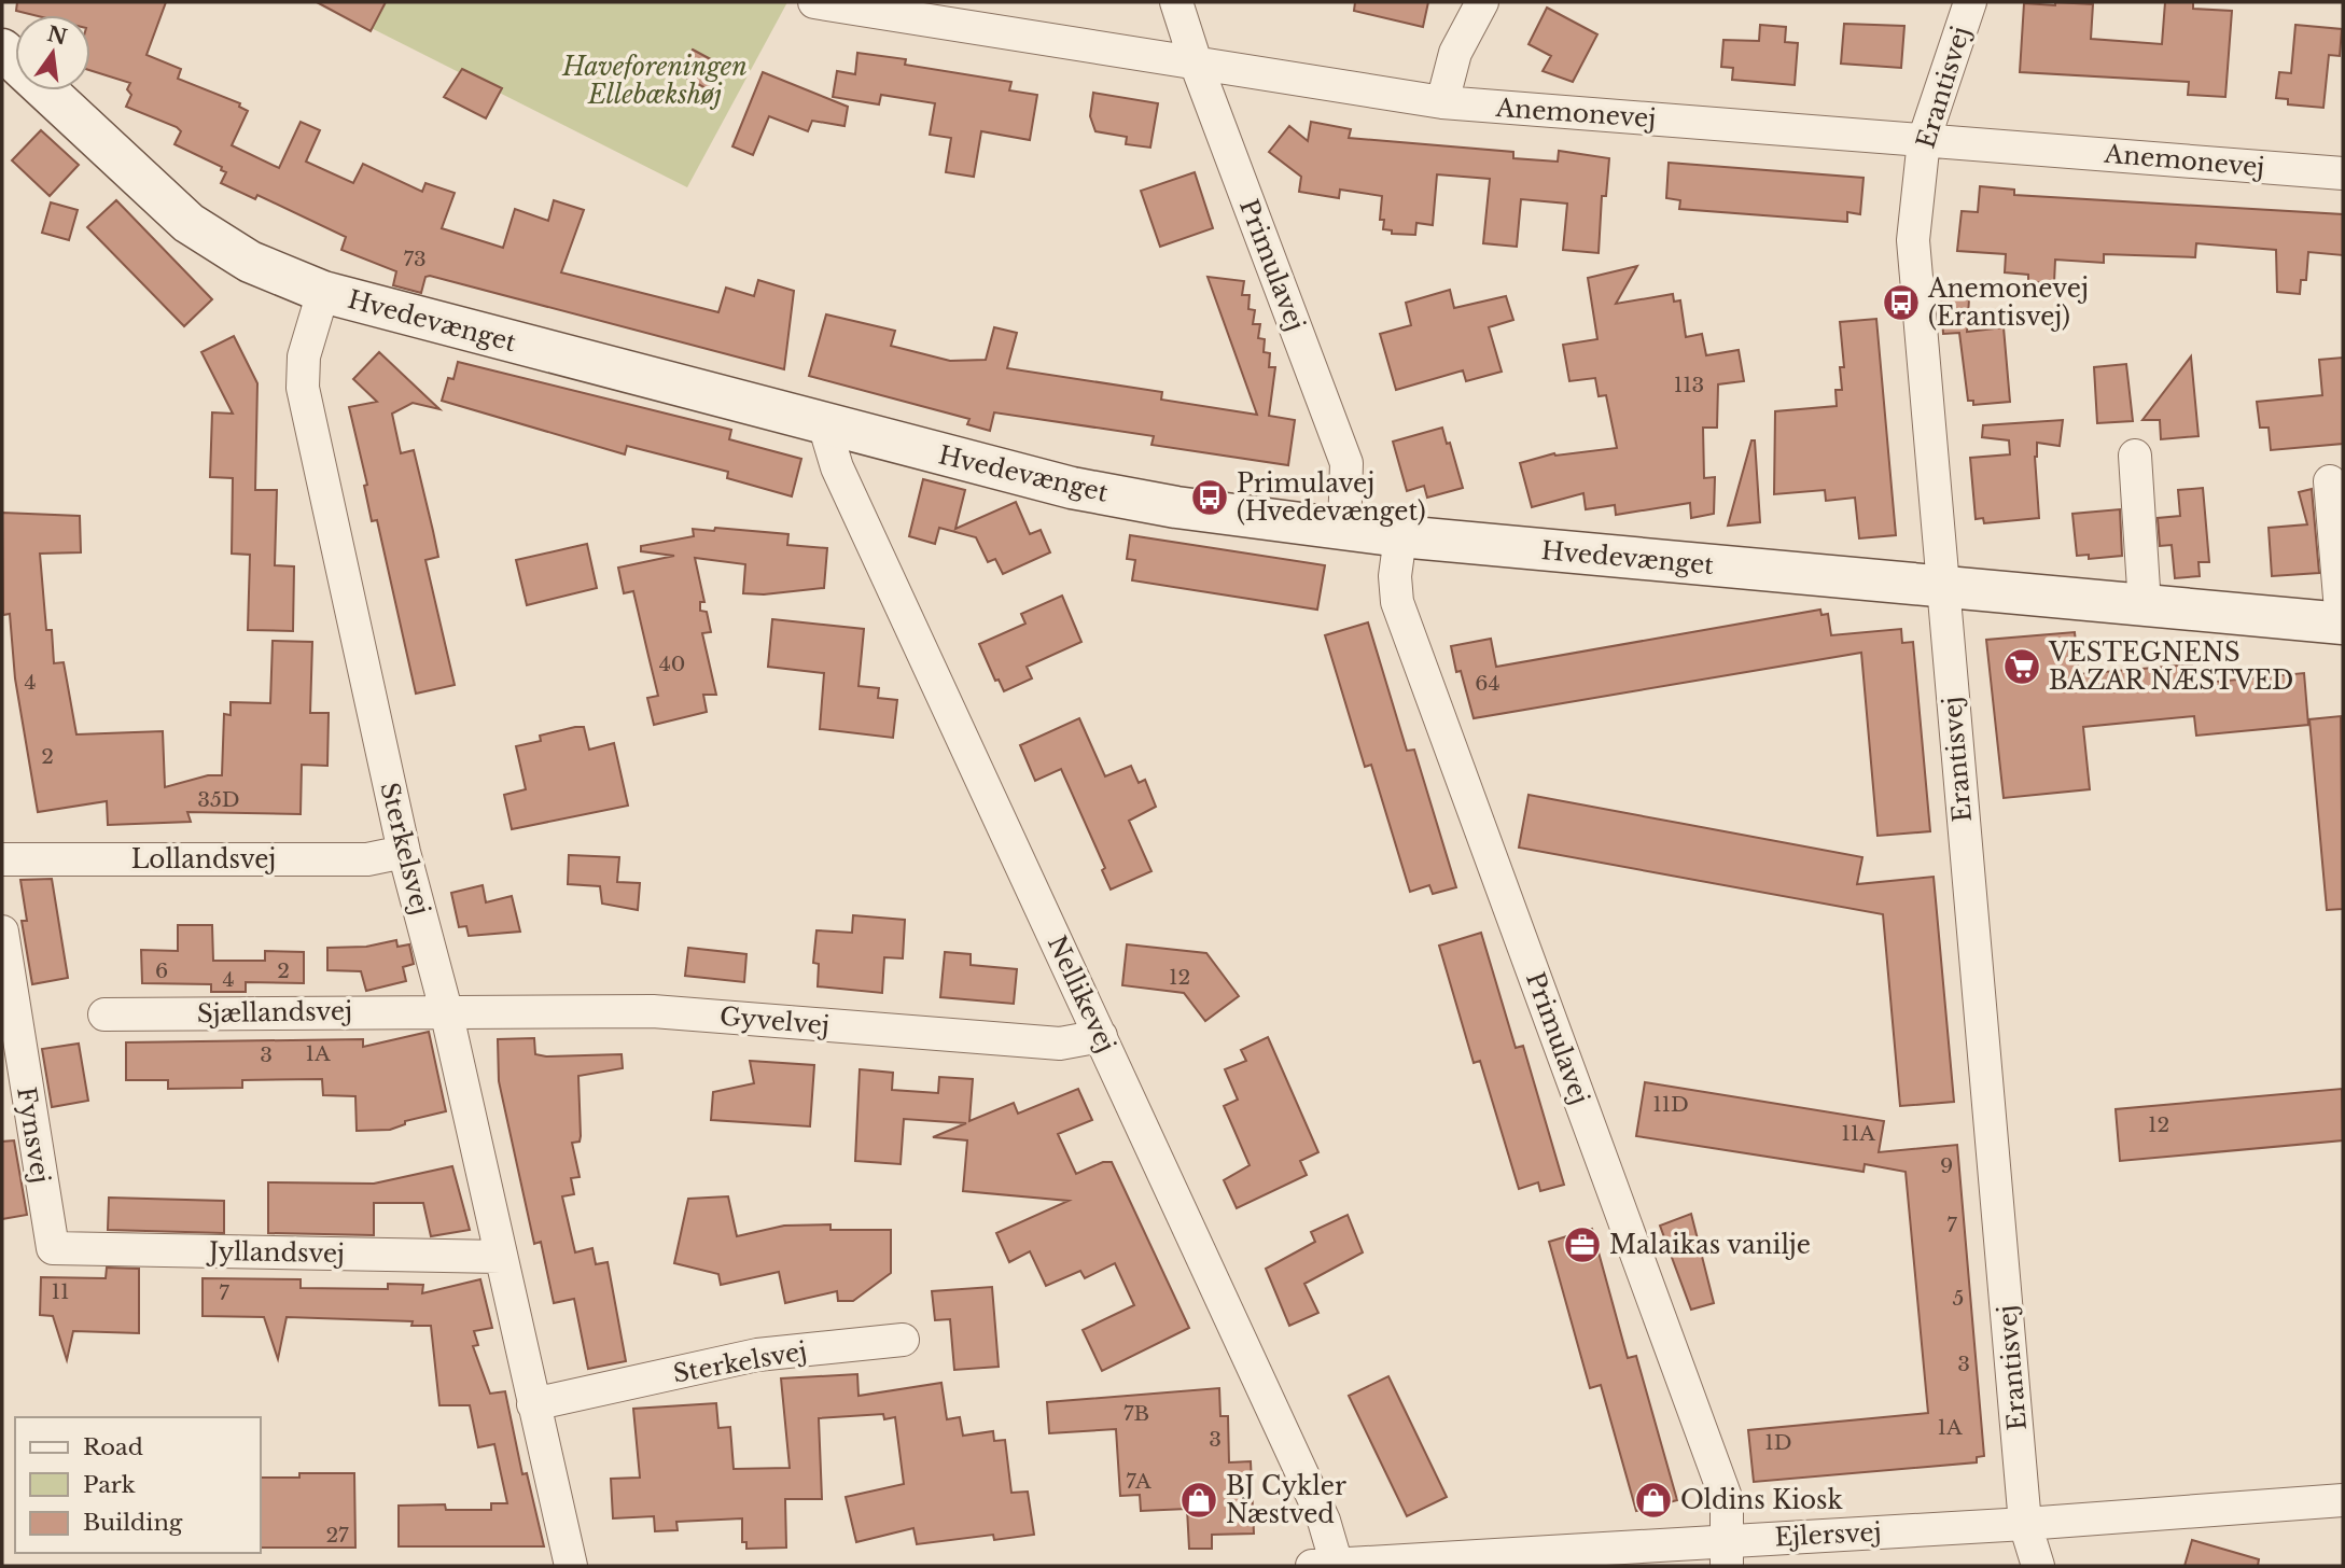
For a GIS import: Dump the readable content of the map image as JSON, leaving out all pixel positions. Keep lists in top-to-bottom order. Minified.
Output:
{"streets":{"street":["Erantisvej","Anemonevej","Primulavej","Hvedevænget","Sterkelsvej","Lollandsvej","Nellikevej","Sjællandsvej","Gyvelvej","Fynsvej","Jyllandsvej","Ejlersvej"]},"crossings":[["Erantisvej","Anemonevej"],["Erantisvej","Hvedevænget"],["Erantisvej","Ejlersvej"],["Anemonevej","Primulavej"],["Primulavej","Hvedevænget"],["Primulavej","Ejlersvej"],["Hvedevænget","Sterkelsvej"],["Hvedevænget","Nellikevej"],["Sterkelsvej","Lollandsvej"],["Sterkelsvej","Sjællandsvej"],["Sterkelsvej","Gyvelvej"],["Sterkelsvej","Jyllandsvej"],["Nellikevej","Gyvelvej"],["Nellikevej","Ejlersvej"],["Sjællandsvej","Gyvelvej"],["Fynsvej","Jyllandsvej"]],"parks":["Haveforeningen Ellebækshøj"],"places":{"bus stop":["Anemonevej (Erantisvej)","Primulavej (Hvedevænget)"],"supermarket":["VESTEGNENS BAZAR NÆSTVED"],"office":["Malaikas vanilje"],"shop":["BJ Cykler Næstved","Oldins Kiosk"]},"house_numbers":["73","113","40","4","64","2","35D","6","2","12","4","1A","3","11D","12","11A","9","7","11","7","5","3","7B","1A","3","1D","7A","27"],"legend":["Road","Park","Building"],"north":"top"}
